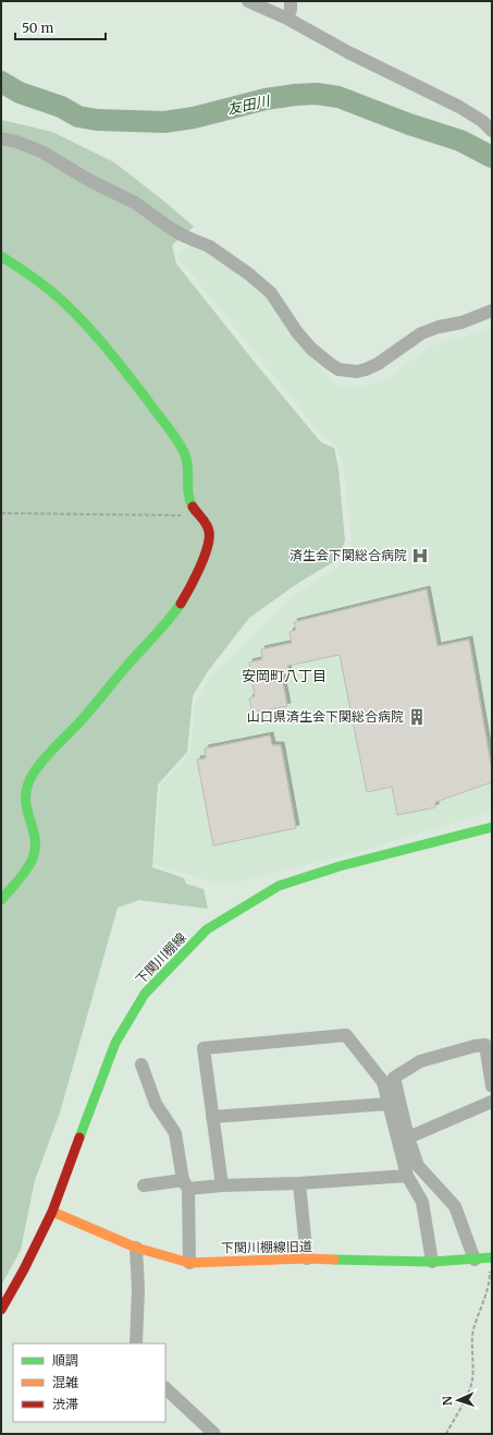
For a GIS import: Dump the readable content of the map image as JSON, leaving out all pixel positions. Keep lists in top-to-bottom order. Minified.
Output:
{"streets":{"street":["下関川棚線","下関川棚線旧道"]},"crossings":[["下関川棚線","下関川棚線旧道"]],"districts":["安岡町八丁目"],"water":["友田川"],"places":{"hospital":["済生会下関総合病院"],"building":["山口県済生会下関総合病院"]},"legend":["順調","混雑","渋滞"],"scale_bar":"50 m","north":"left"}
